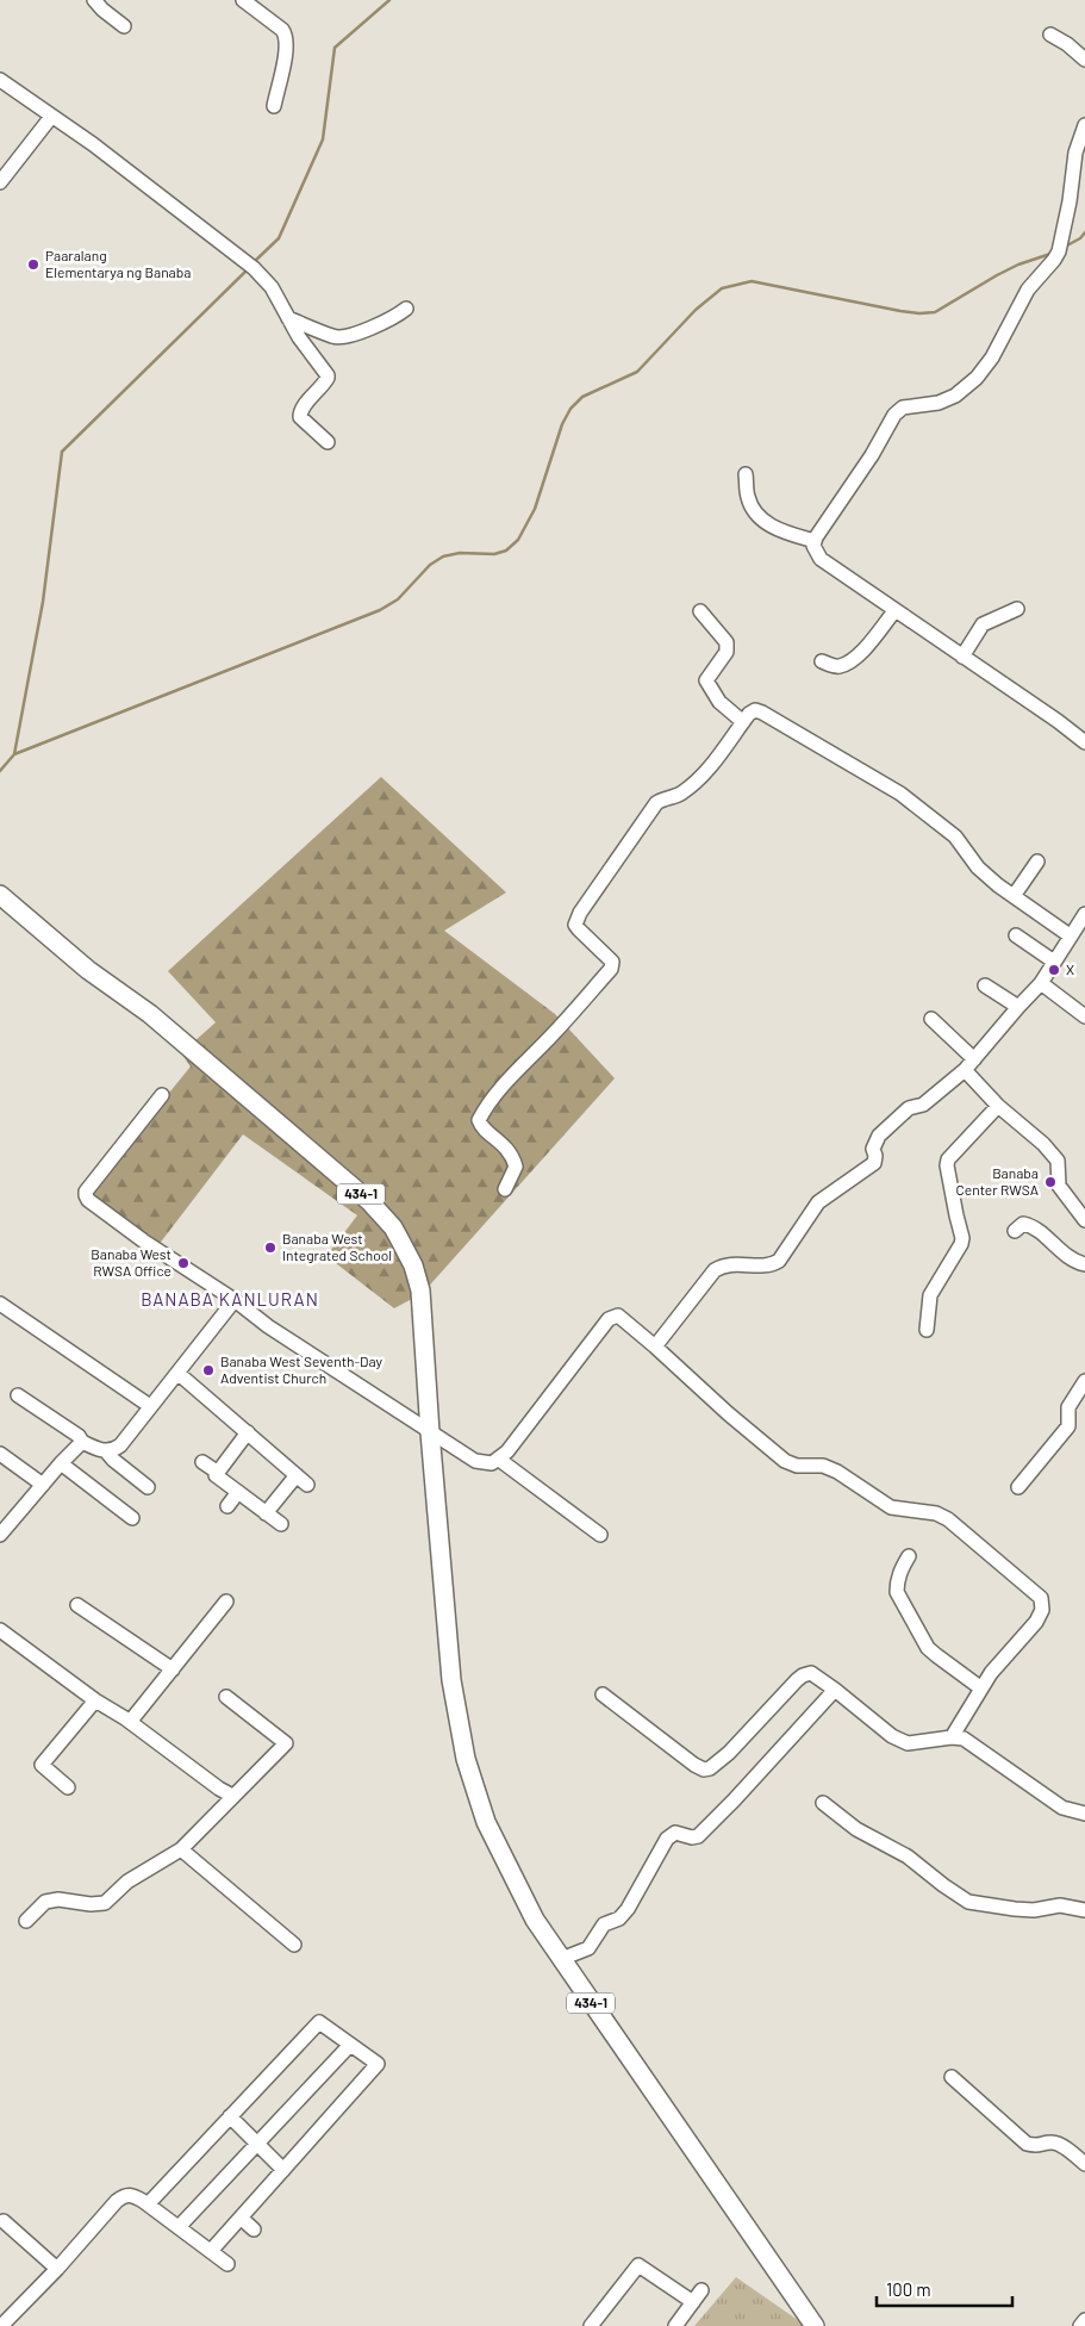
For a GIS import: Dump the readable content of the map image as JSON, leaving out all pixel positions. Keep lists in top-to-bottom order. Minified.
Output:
{"streets":{"main road":["434-1"]},"districts":["BANABA KANLURAN"],"places":["Paaralang Elementarya ng Banaba","X","Banaba Center RWSA","Banaba West Integrated School","Banaba West RWSA Office","Banaba West Seventh-Day Adventist Church"],"scale_bar":"100 m"}
